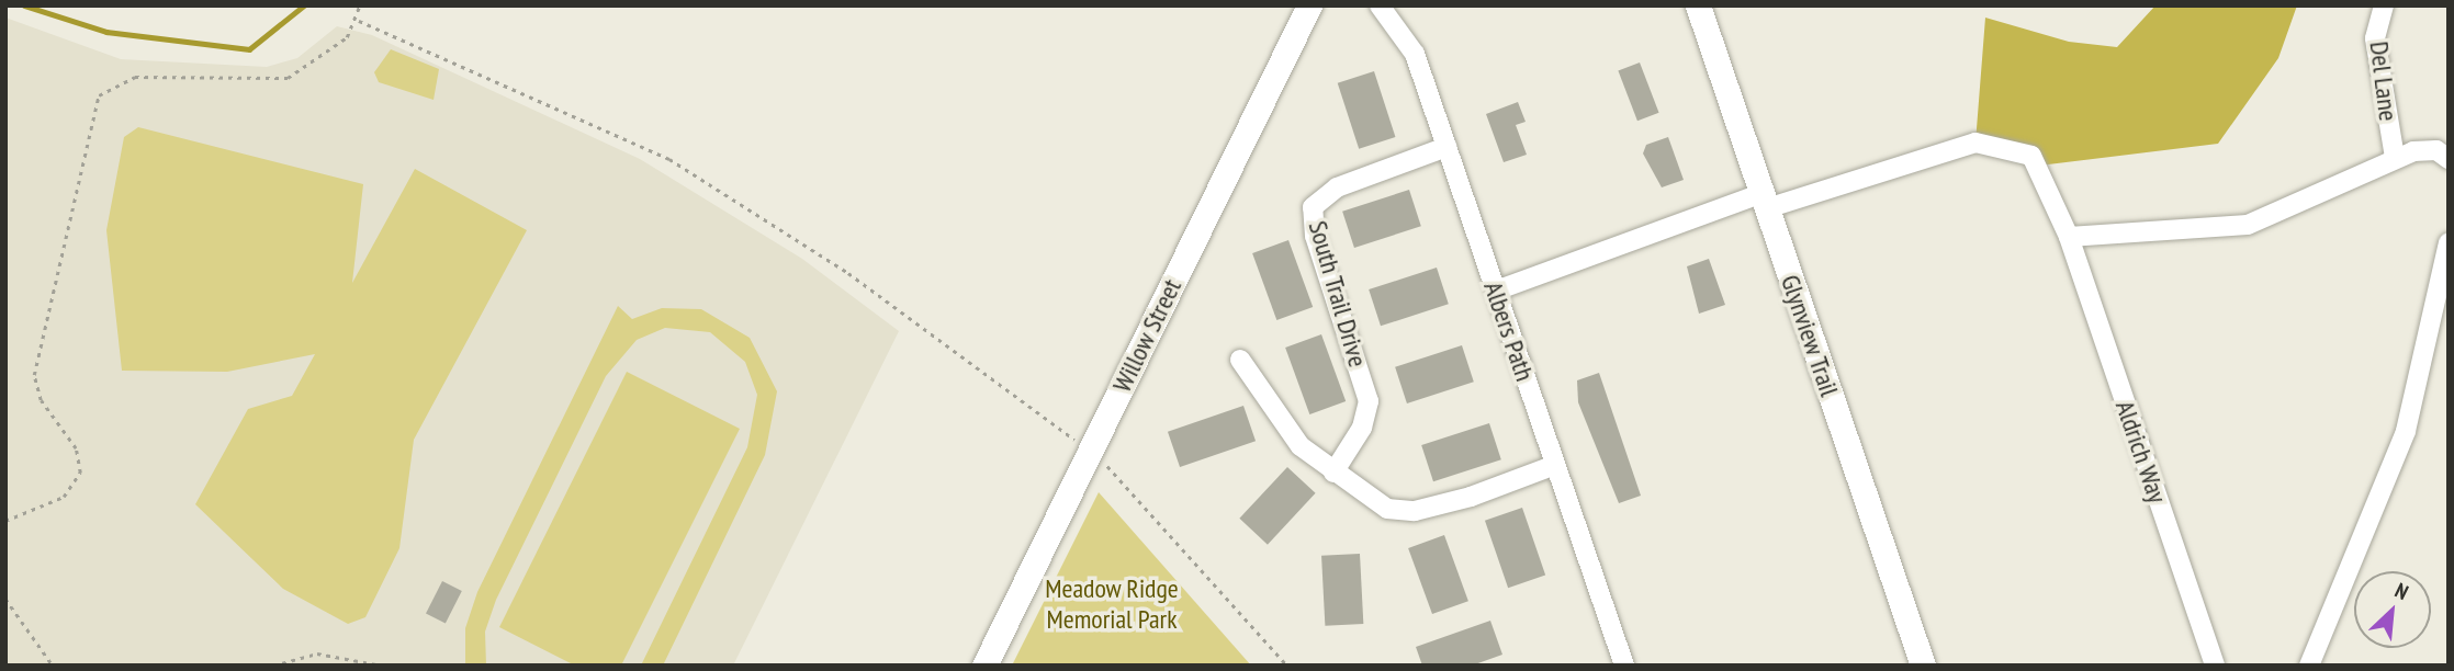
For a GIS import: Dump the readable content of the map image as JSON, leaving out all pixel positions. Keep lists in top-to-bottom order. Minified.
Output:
{"streets":{"street":["Del Lane","South Trail Drive","Albers Path","Willow Street","Glynview Trail","Aldrich Way"]},"crossings":[["South Trail Drive","Albers Path"],["Albers Path","Aldrich Way"],["Glynview Trail","Aldrich Way"]],"parks":["Meadow Ridge Memorial Park"],"north":"top right"}
